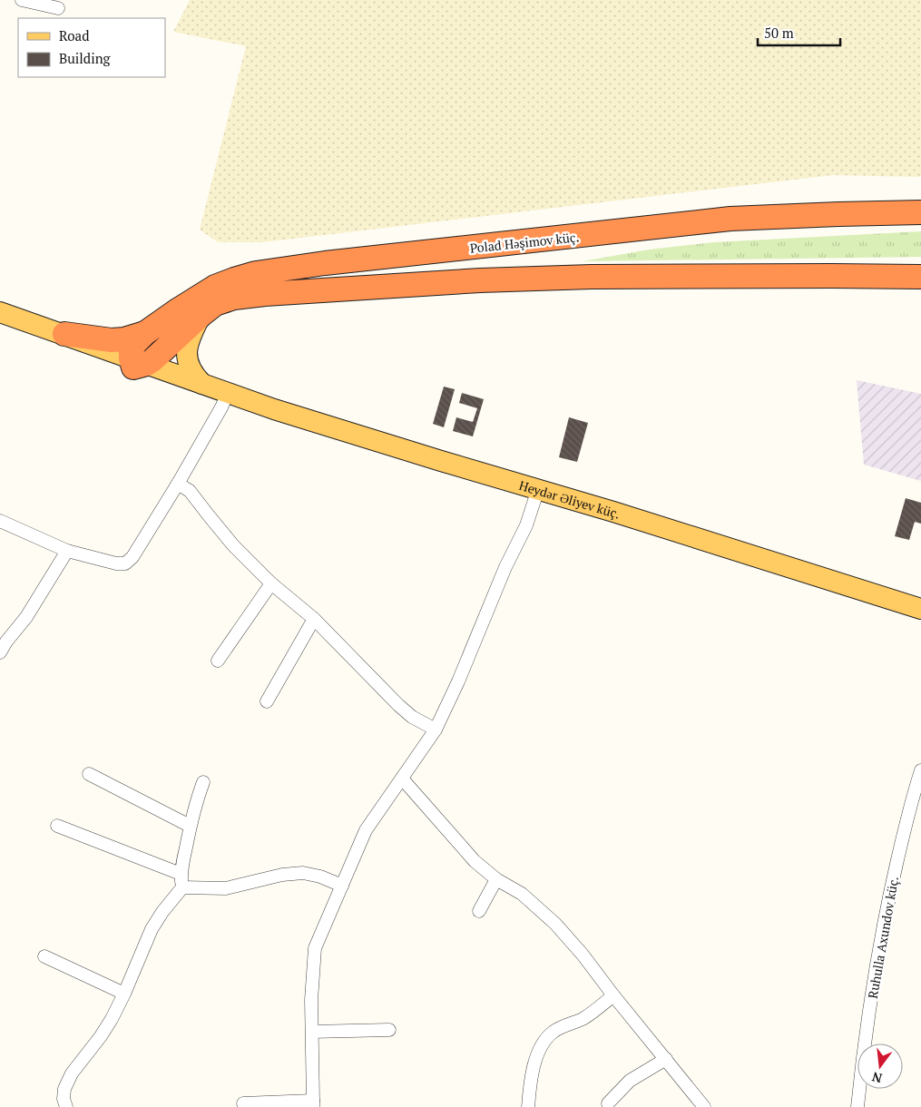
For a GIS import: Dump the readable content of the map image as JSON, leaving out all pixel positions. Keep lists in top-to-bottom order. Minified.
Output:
{"streets":{"highway":["Polad Həşimov küç."],"main road":["Heydər Əliyev küç."],"street":["Ruhulla Axundov küç."]},"legend":["Road","Building"],"scale_bar":"50 m","north":"bottom"}
